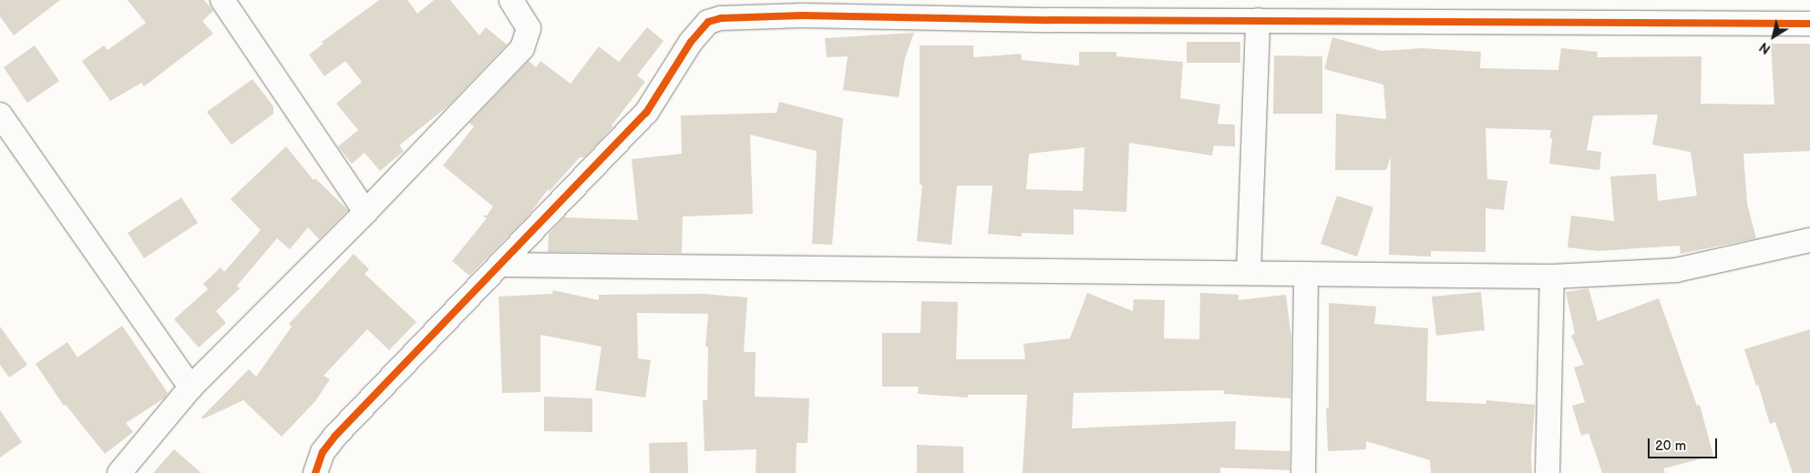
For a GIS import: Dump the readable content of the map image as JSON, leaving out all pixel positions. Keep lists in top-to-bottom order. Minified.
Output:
{"scale_bar":"20 m","north":"bottom left"}
